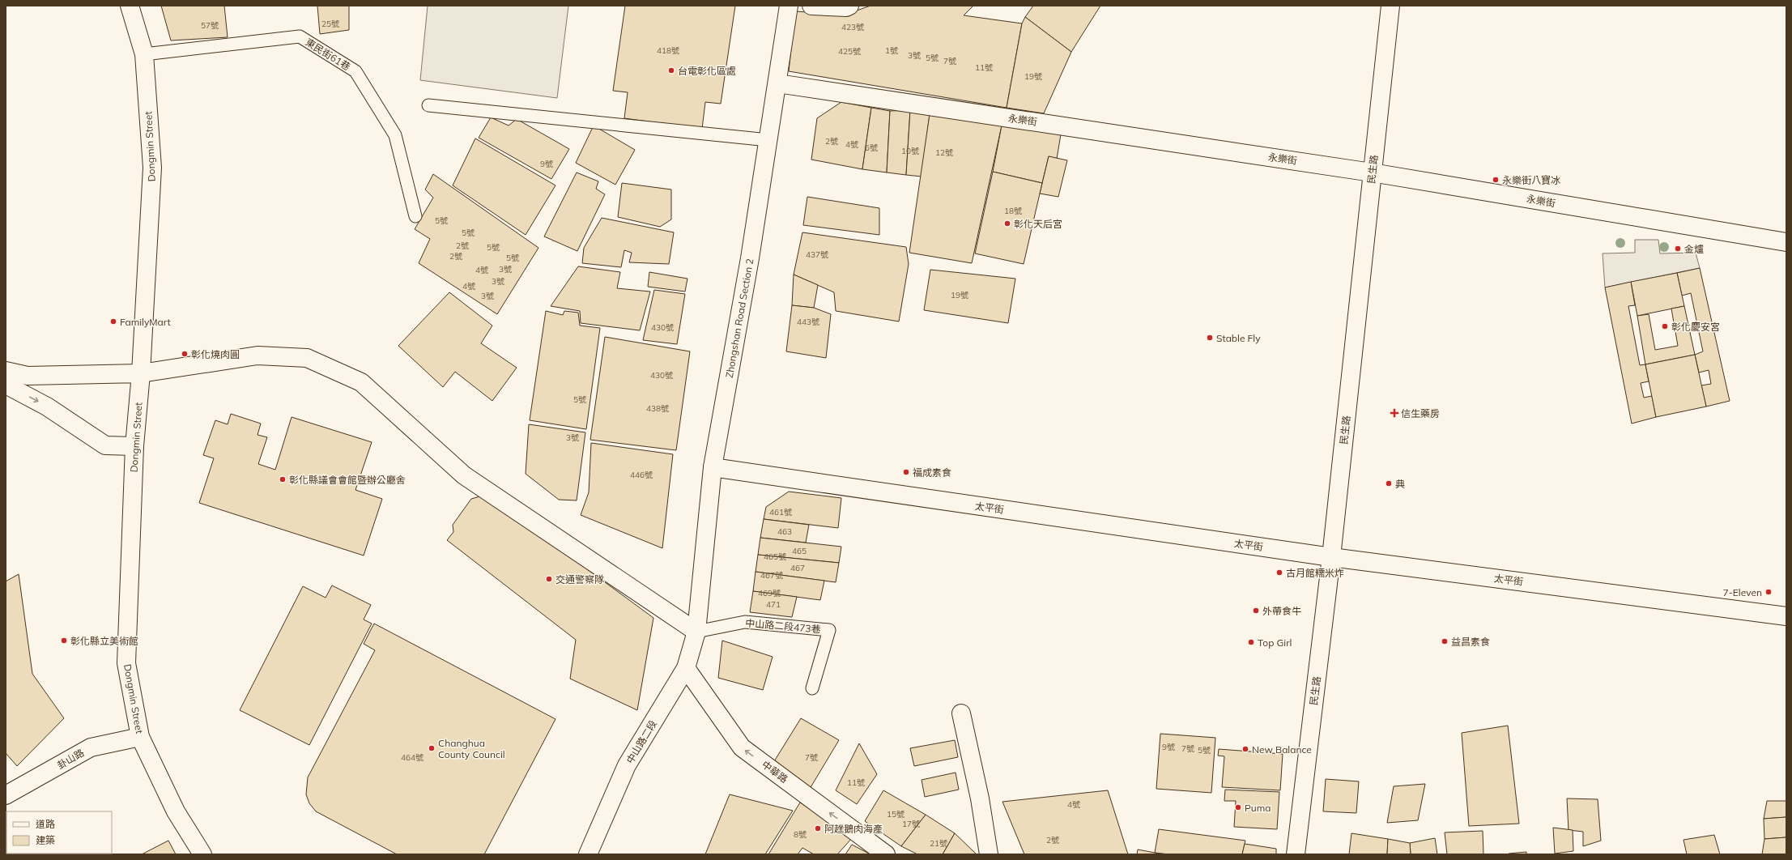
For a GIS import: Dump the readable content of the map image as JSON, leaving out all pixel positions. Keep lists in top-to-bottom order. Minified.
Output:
{"streets":{"street":["永樂街","Dongmin Street","民生路","Zhongshan Road Section 2","太平街","中山路二段","卦山路","中華路"],"lane":["東民街61巷","中山路二段473巷"]},"crossings":[["東民街61巷","Dongmin Street"],["永樂街","民生路"],["永樂街","Zhongshan Road Section 2"],["Dongmin Street","卦山路"],["民生路","太平街"],["Zhongshan Road Section 2","太平街"],["Zhongshan Road Section 2","中山路二段473巷"],["Zhongshan Road Section 2","中山路二段"],["中山路二段473巷","中山路二段"],["中山路二段","中華路"]],"one_way":["中華路"],"places":{"other":["台電彰化區處","永樂街八寶冰","彰化天后宮","金爐","FamilyMart","彰化慶安宮","Stable Fly","彰化燒肉圓","福成素食","彰化縣議會會館暨辦公廳舍","典","古月館糯米炸","交通警察隊","7-Eleven","外帶食牛","彰化縣立美術館","益昌素食","Top Girl","Changhua County Council","New Balance","Puma","阿趖鵝肉海產"],"health":["信生藥房"]},"house_numbers":["25號","57號","423號","418號","1號","425號","3號","5號","7號","11號","19號","2號","4號","6號","10號","12號","9號","18號","5號","5號","2號","5號","437號","2號","5號","3號","4號","3號","4號","19號","3號","443號","430號","430號","5號","438號","3號","446號","461號","463","465","465號","467","467號","469號","471","9號","7號","5號","464號","7號","11號","4號","15號","17號","8號","2號","21號"],"legend":["道路","建築"]}
